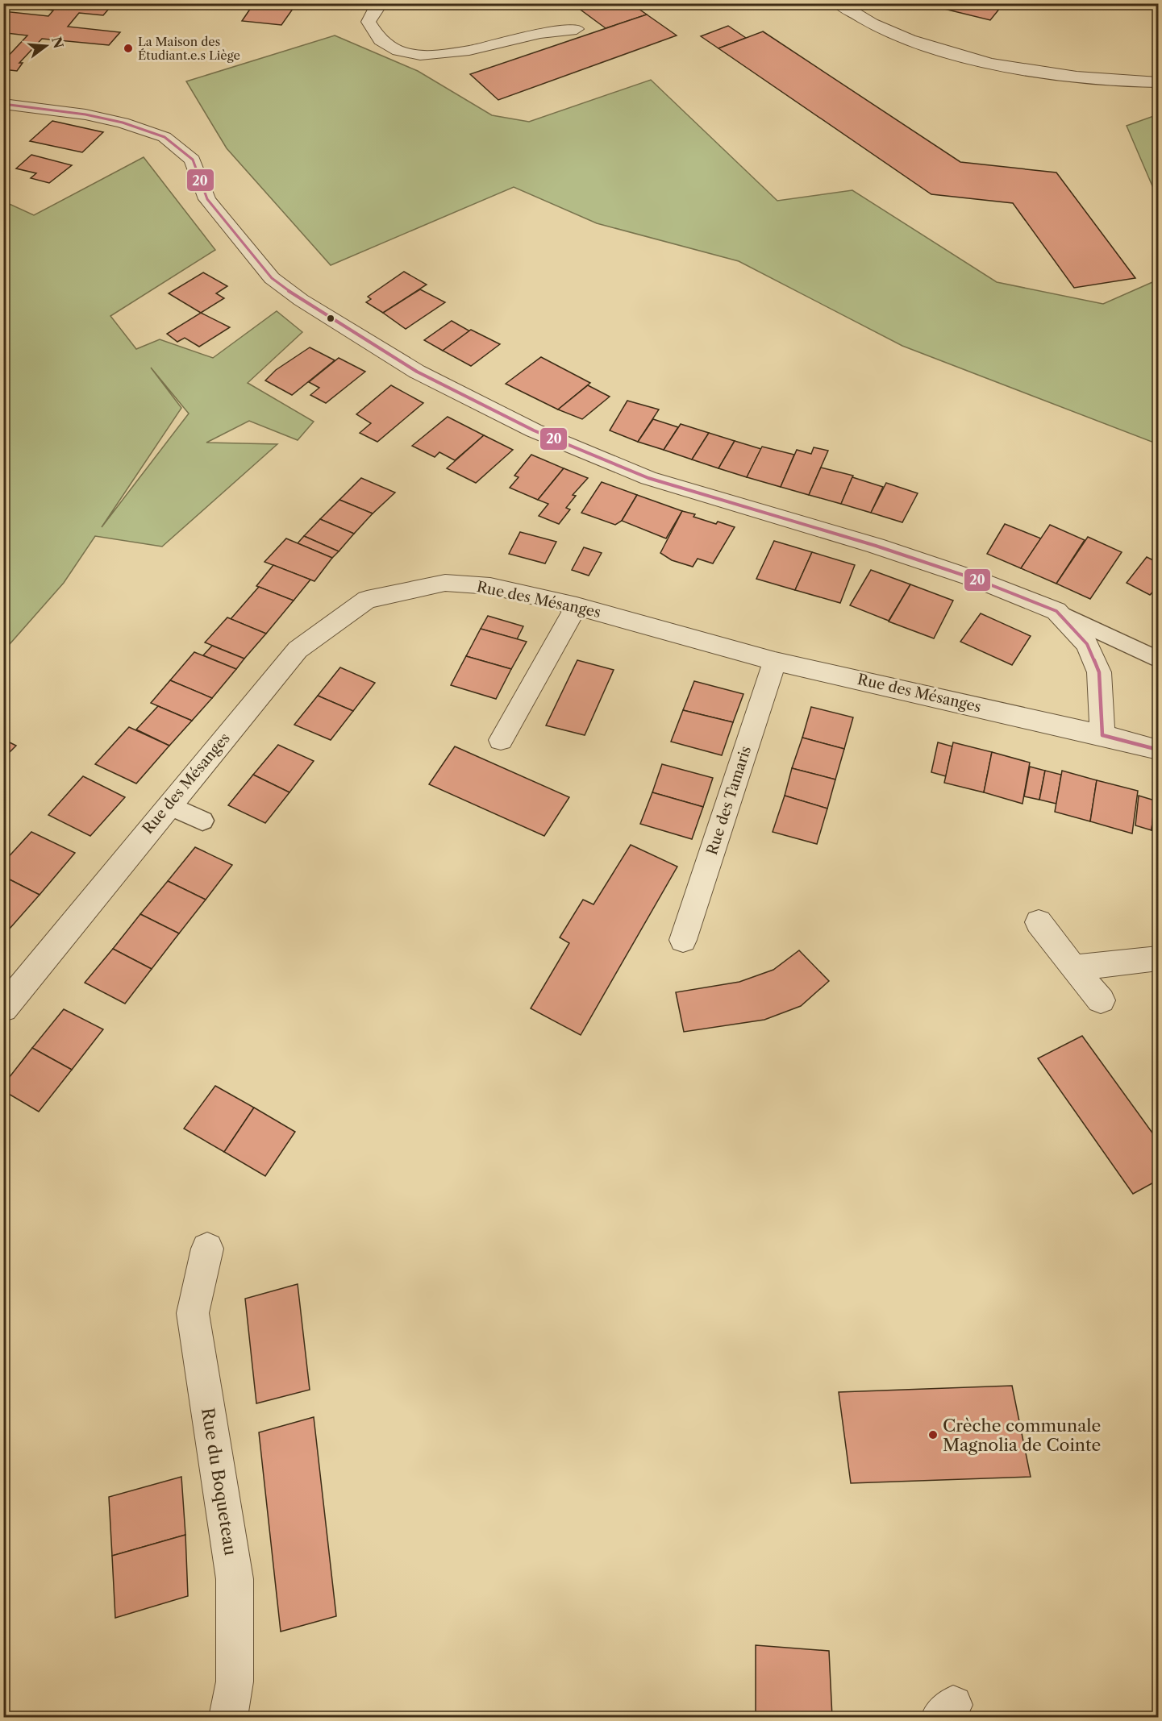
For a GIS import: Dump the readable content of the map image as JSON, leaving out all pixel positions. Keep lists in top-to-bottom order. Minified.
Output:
{"streets":{"street":["Rue des Mésanges","Rue des Tamaris","Rue du Boqueteau"]},"crossings":[["Rue des Mésanges","Rue des Tamaris"]],"places":["La Maison des Étudiant.e.s Liège","Crèche communale Magnolia de Cointe"],"lines":["transit line 20"],"north":"right"}
